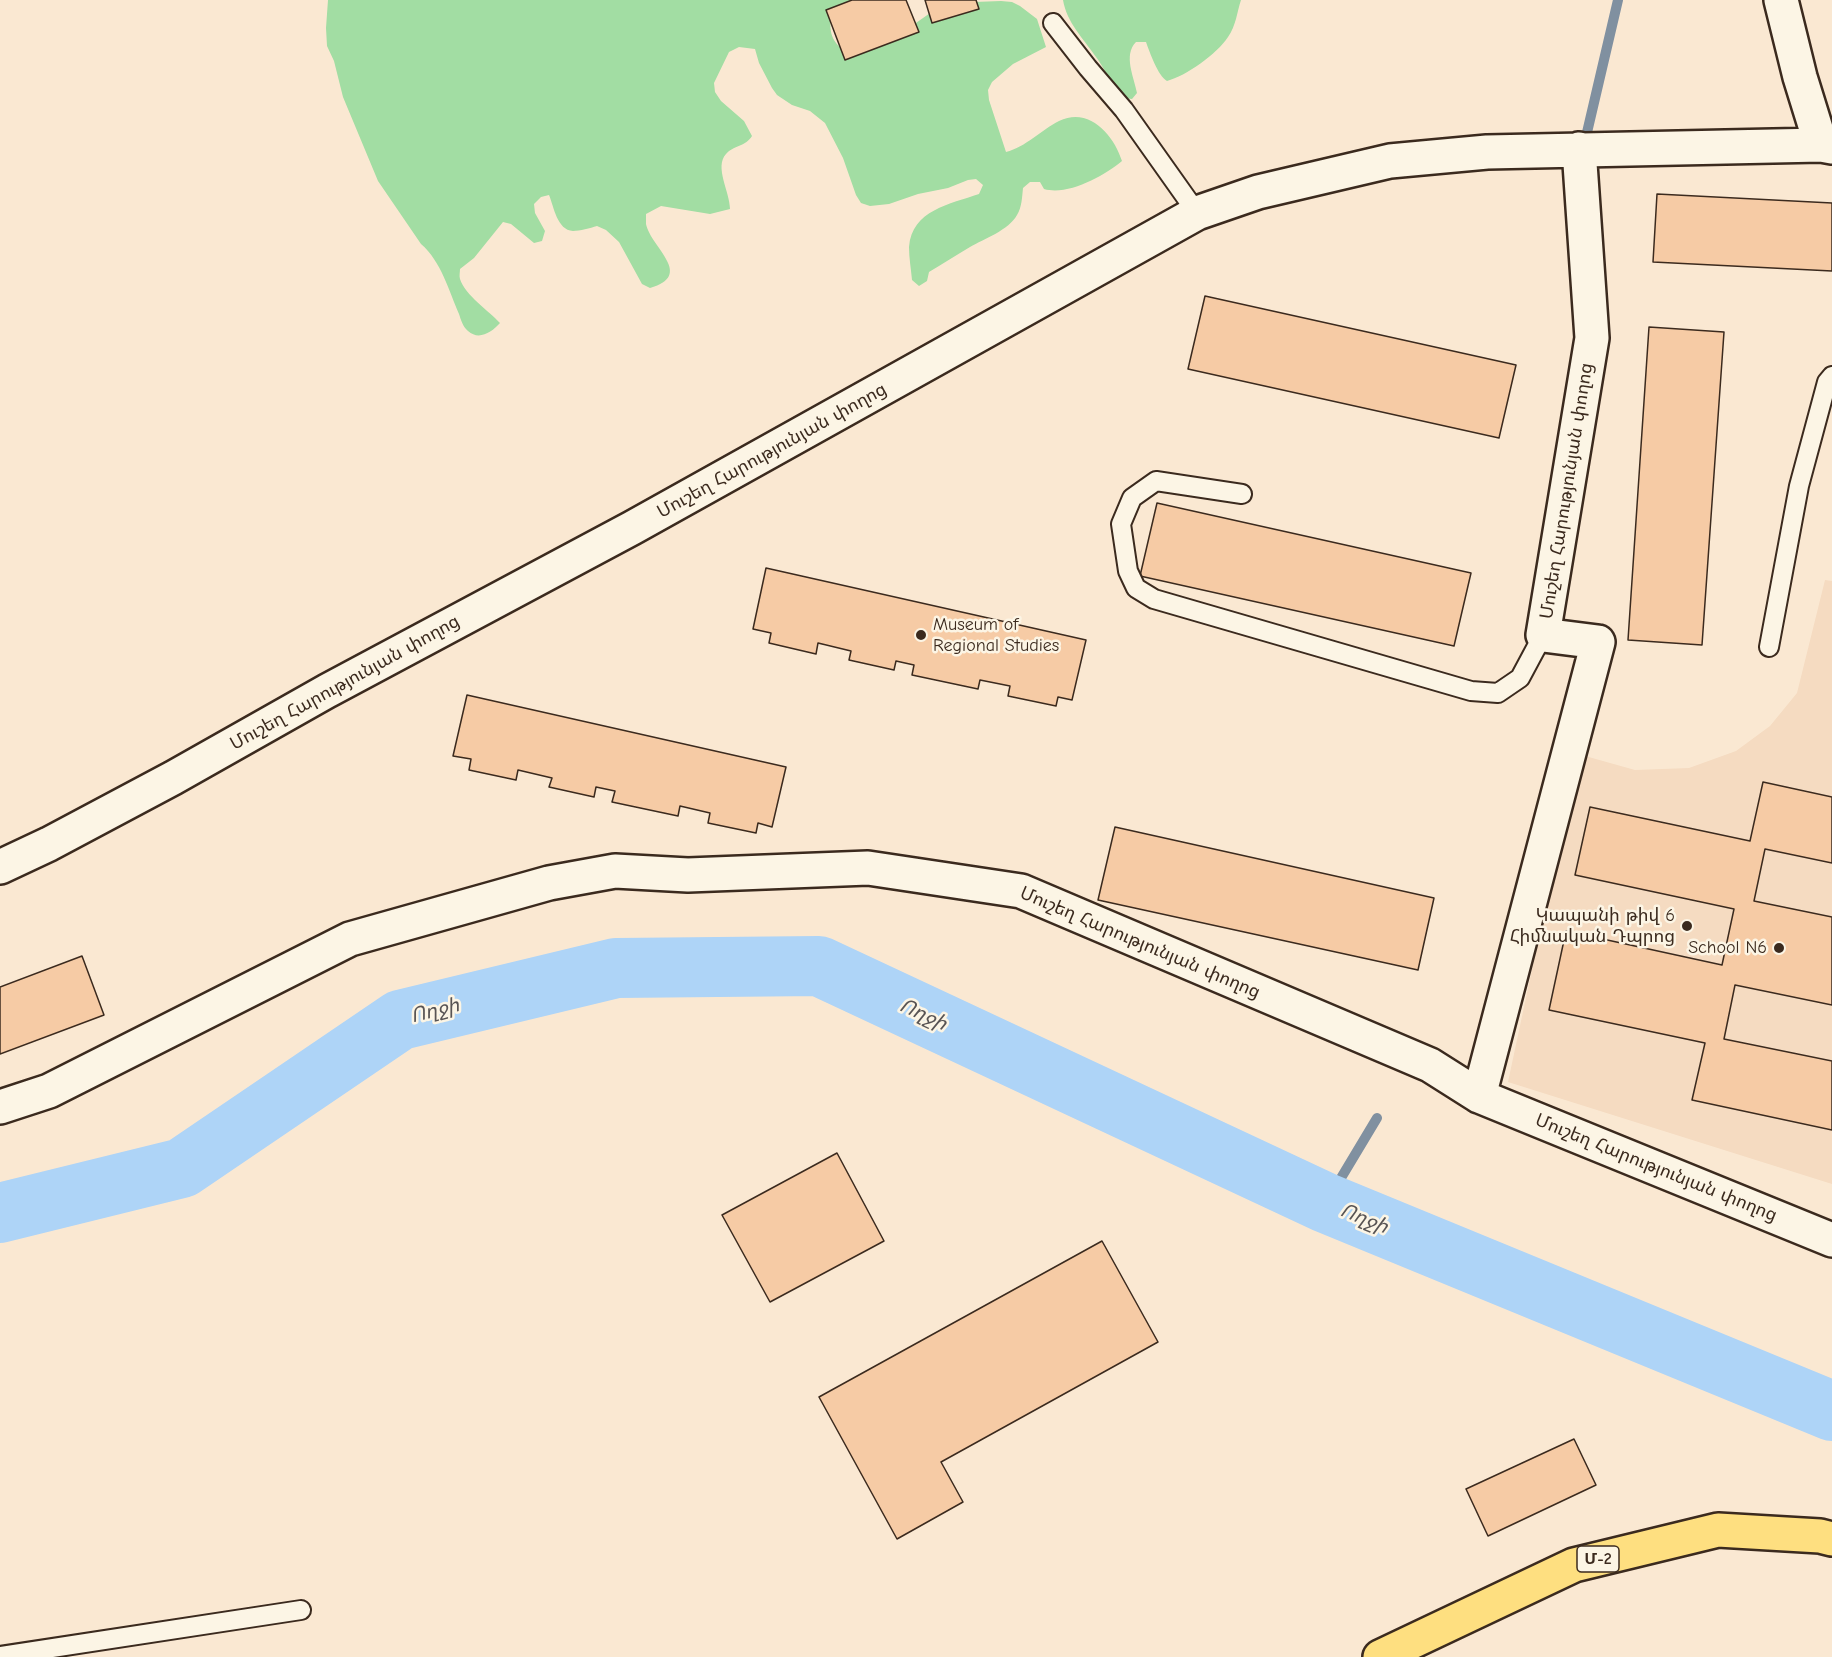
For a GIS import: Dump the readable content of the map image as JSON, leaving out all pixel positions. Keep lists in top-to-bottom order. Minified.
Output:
{"streets":{"highway":["Մ-2"],"street":["Մուշեղ Հարությունյան փողոց"]},"water":["Ողջի"],"places":["Museum of Regional Studies","Կապանի թիվ 6 Հիմնական Դպրոց","School N6"]}
